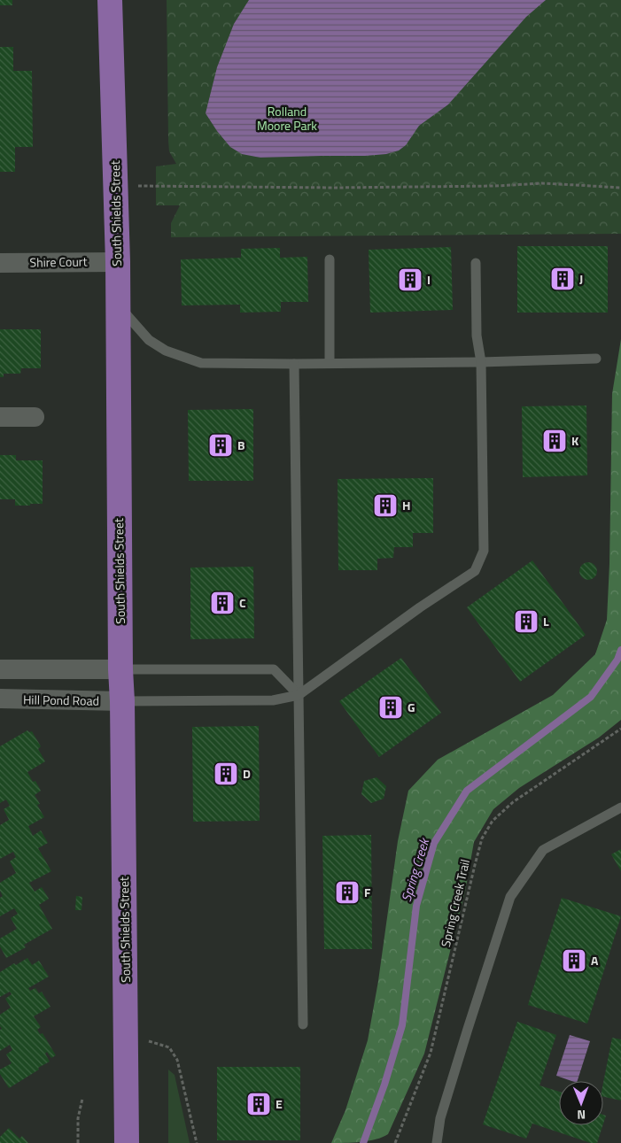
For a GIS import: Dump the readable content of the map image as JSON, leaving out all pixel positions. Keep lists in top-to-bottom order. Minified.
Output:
{"streets":{"main road":["South Shields Street"],"street":["Shire Court","Hill Pond Road"],"path":["Spring Creek Trail"]},"crossings":[["South Shields Street","Shire Court"],["South Shields Street","Hill Pond Road"]],"water":["Spring Creek"],"parks":["Rolland Moore Park"],"places":{"building":["J","I","K","B","H","C","L","G","D","F","A","E"]},"north":"bottom"}
